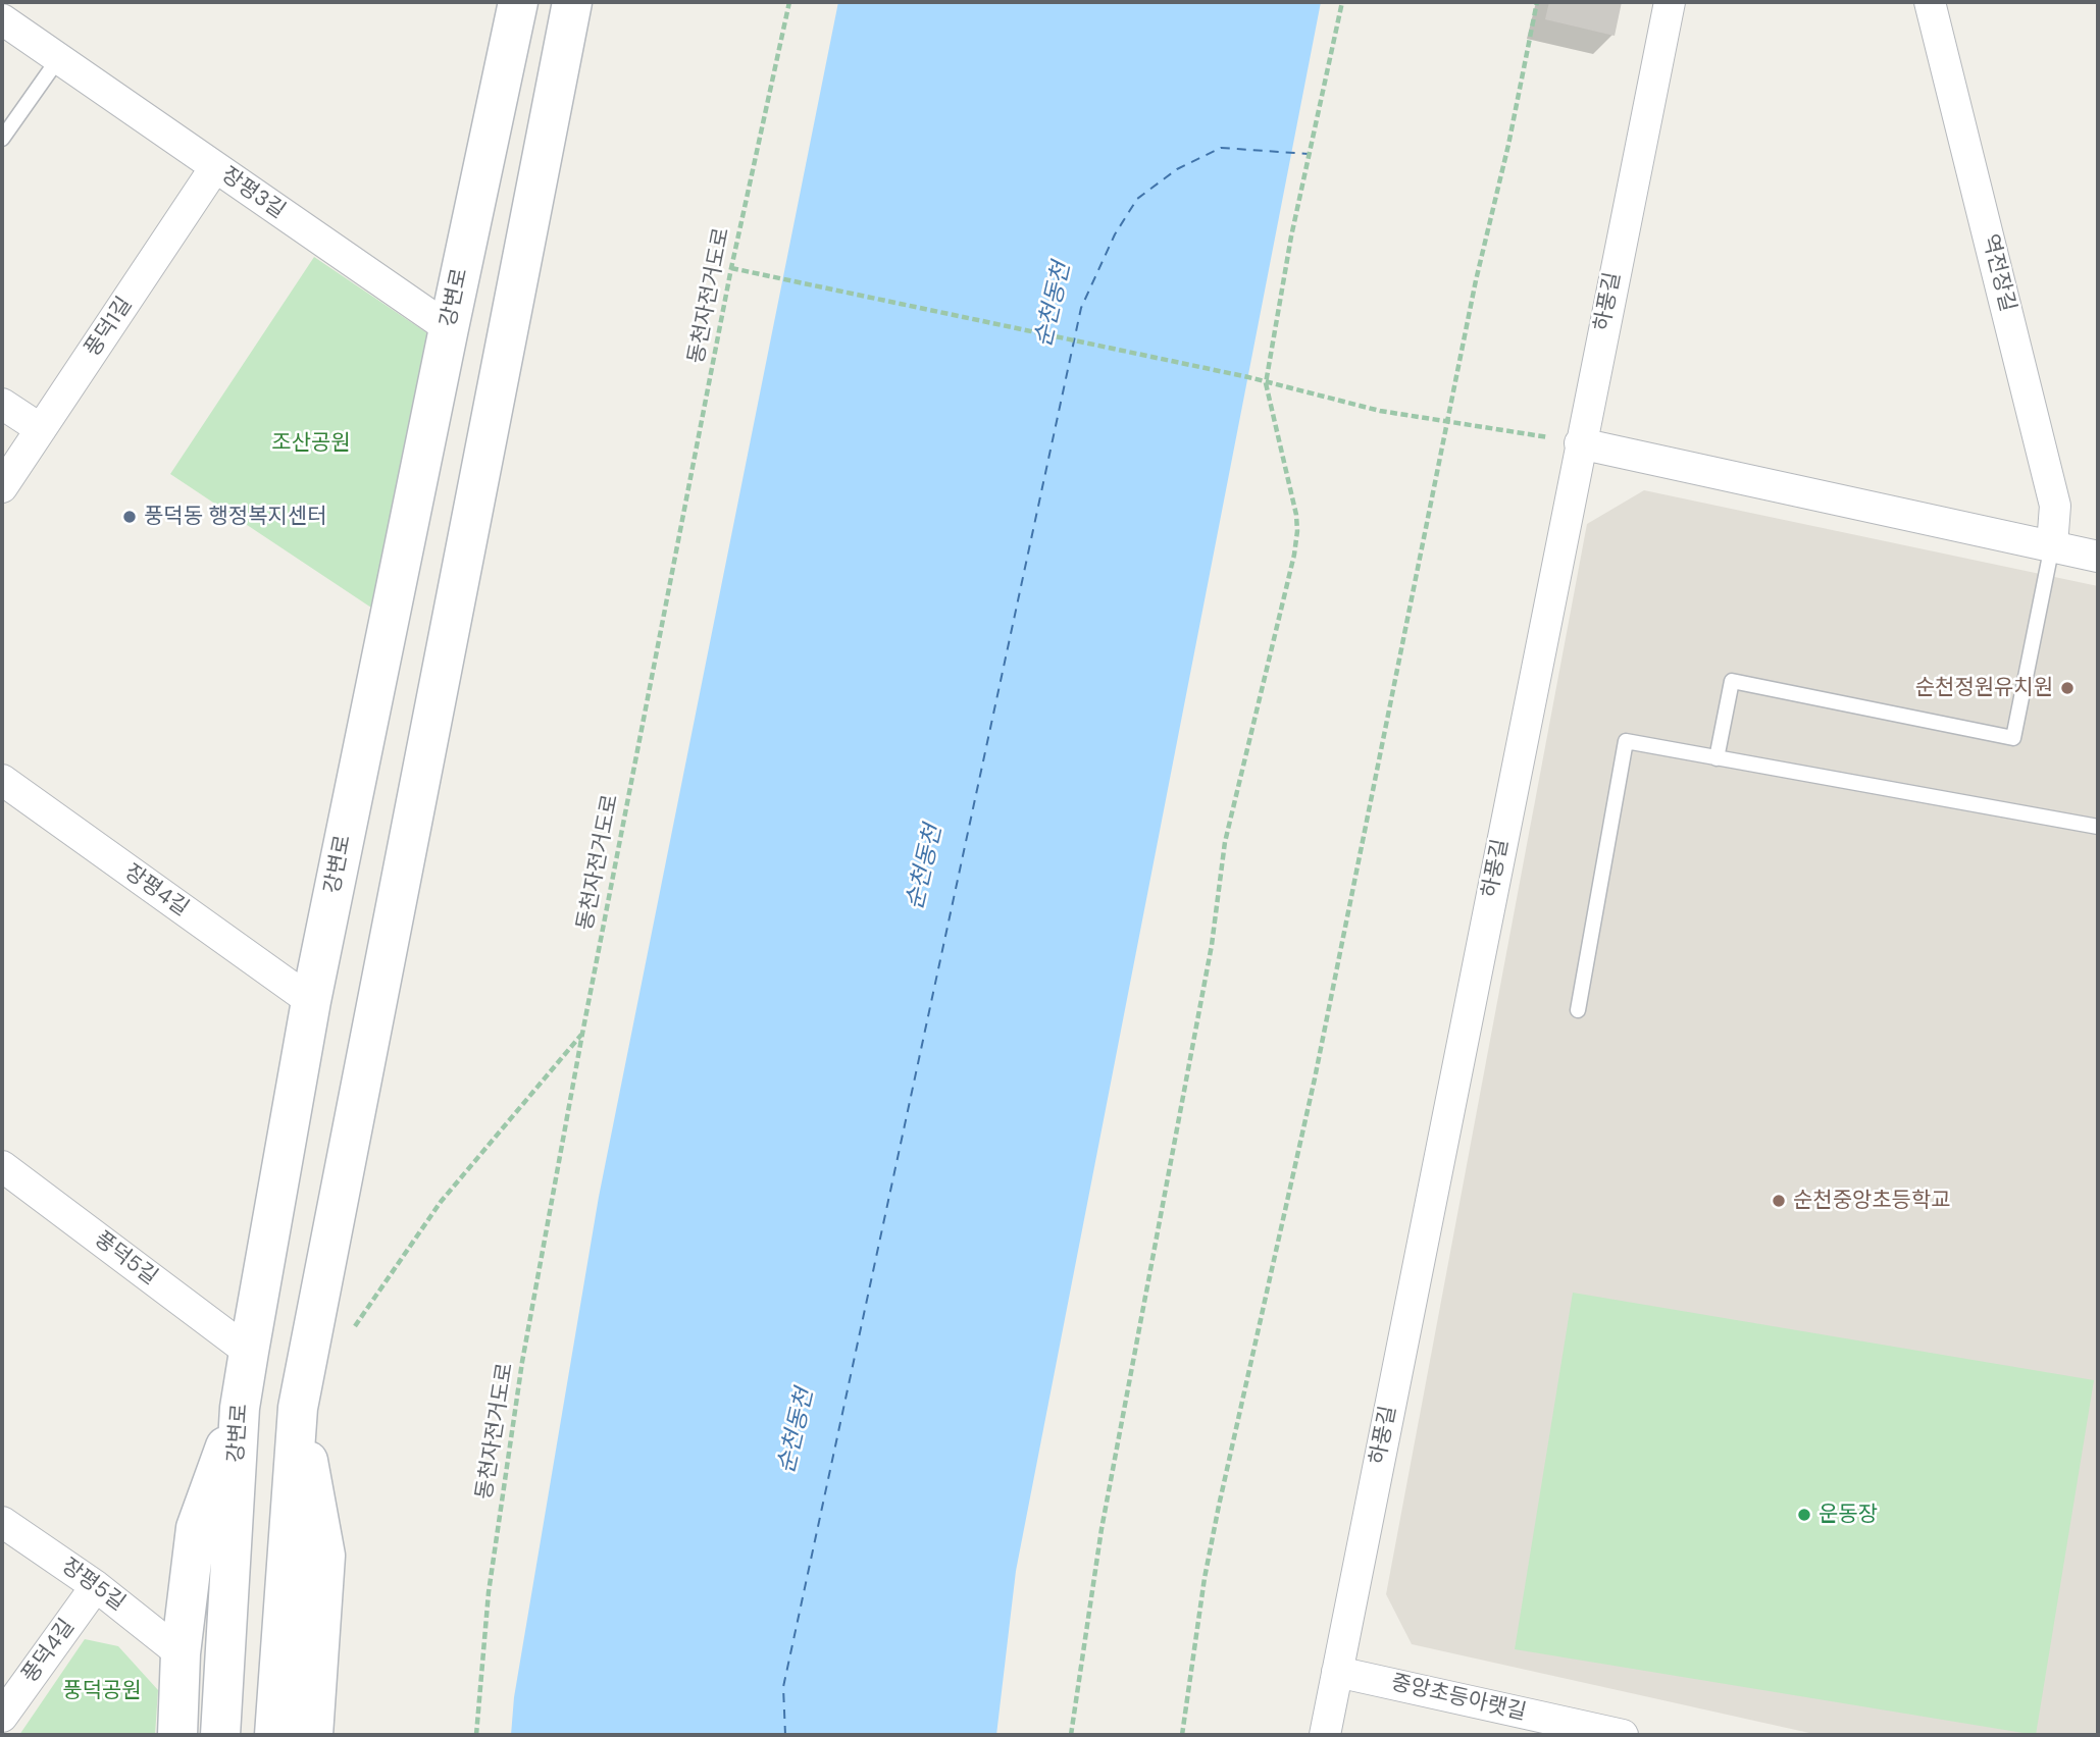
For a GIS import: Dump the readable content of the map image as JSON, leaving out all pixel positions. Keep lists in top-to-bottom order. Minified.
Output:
{"streets":{"main road":["강변로"],"street":["장평3길","역전장길","하풍길","풍덕1길","장평4길","풍덕5길","장평5길","풍덕4길","중앙초등아랫길"],"path":["동천자전거도로"]},"crossings":[["장평3길","강변로"],["장평3길","풍덕1길"],["강변로","장평4길"],["강변로","풍덕5길"],["하풍길","중앙초등아랫길"],["장평5길","풍덕4길"]],"water":["순천동천"],"parks":["조산공원","풍덕공원"],"places":["풍덕동 행정복지센터","순천정원유치원","순천중앙초등학교","운동장"]}
